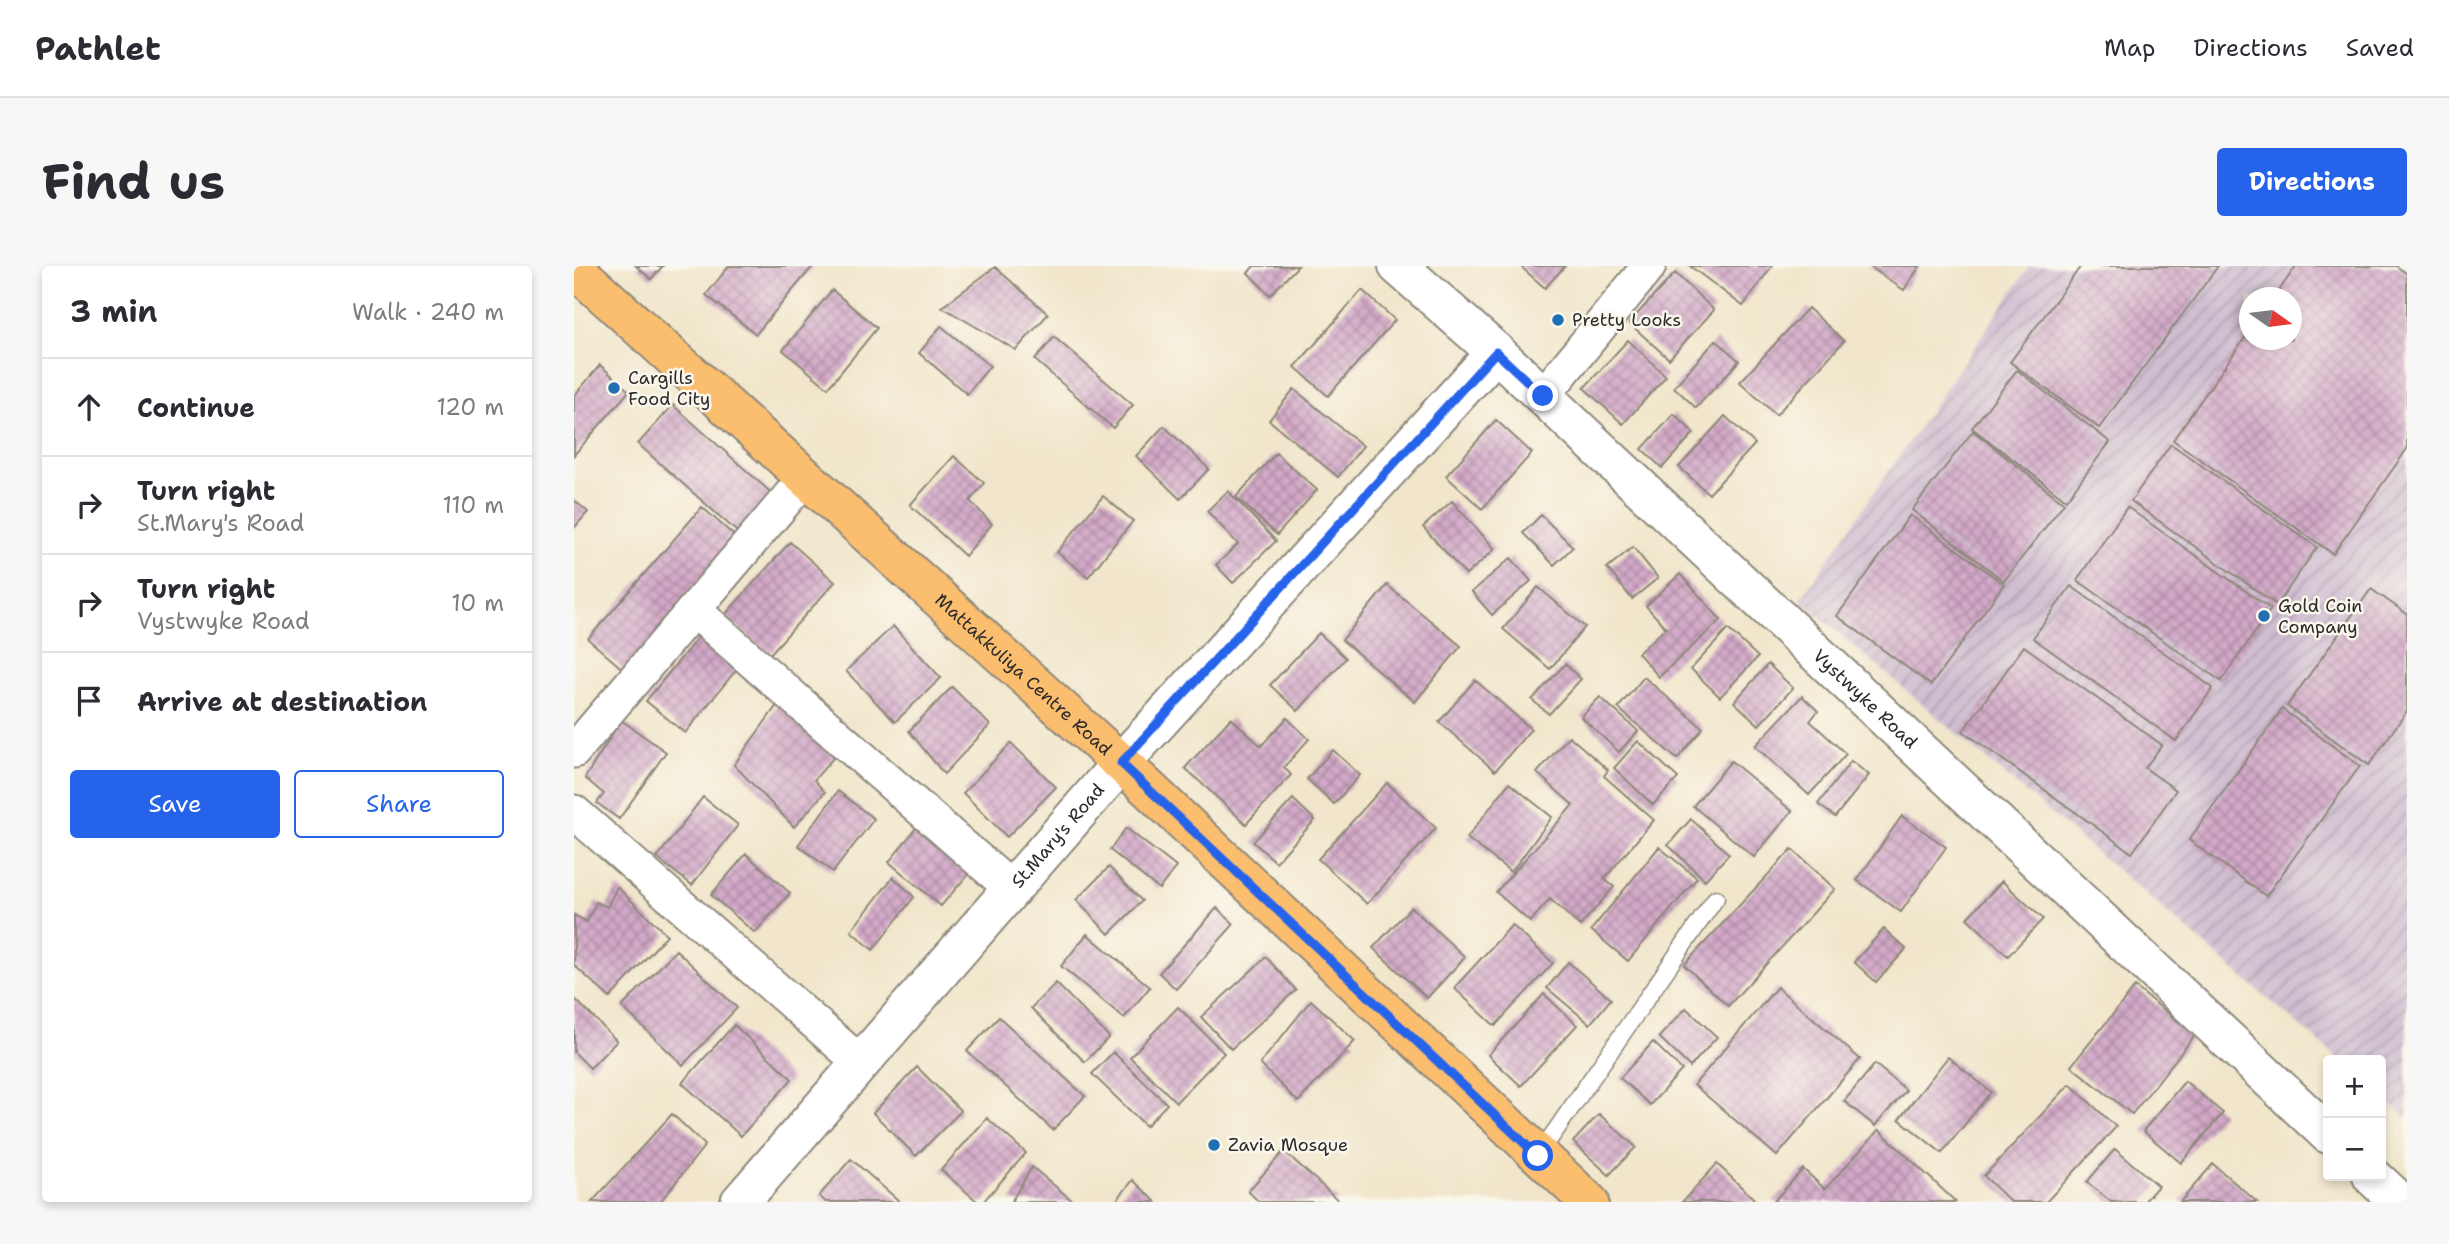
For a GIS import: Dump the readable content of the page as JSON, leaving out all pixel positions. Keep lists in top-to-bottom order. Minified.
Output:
{"streets":{"main road":["Mattakkuliya Centre Road"],"street":["Vystwyke Road","St.Mary's Road"]},"crossings":[["Mattakkuliya Centre Road","St.Mary's Road"],["Vystwyke Road","St.Mary's Road"]],"places":["Pretty Looks","Cargills Food City","Gold Coin Company","Zavia Mosque"],"north":"right","page":{"header":"Pathlet","nav":["Map","Directions","Saved"],"buttons":["Directions",["Save","Share"]],"title":"Find us","heading":["3 min","Walk · 240 m"],"list":[["Continue","120 m"],["Turn right","St.Mary's Road","110 m"],["Turn right","Vystwyke Road","10 m"],"Arrive at destination"],"map_buttons":["+","−"]}}
